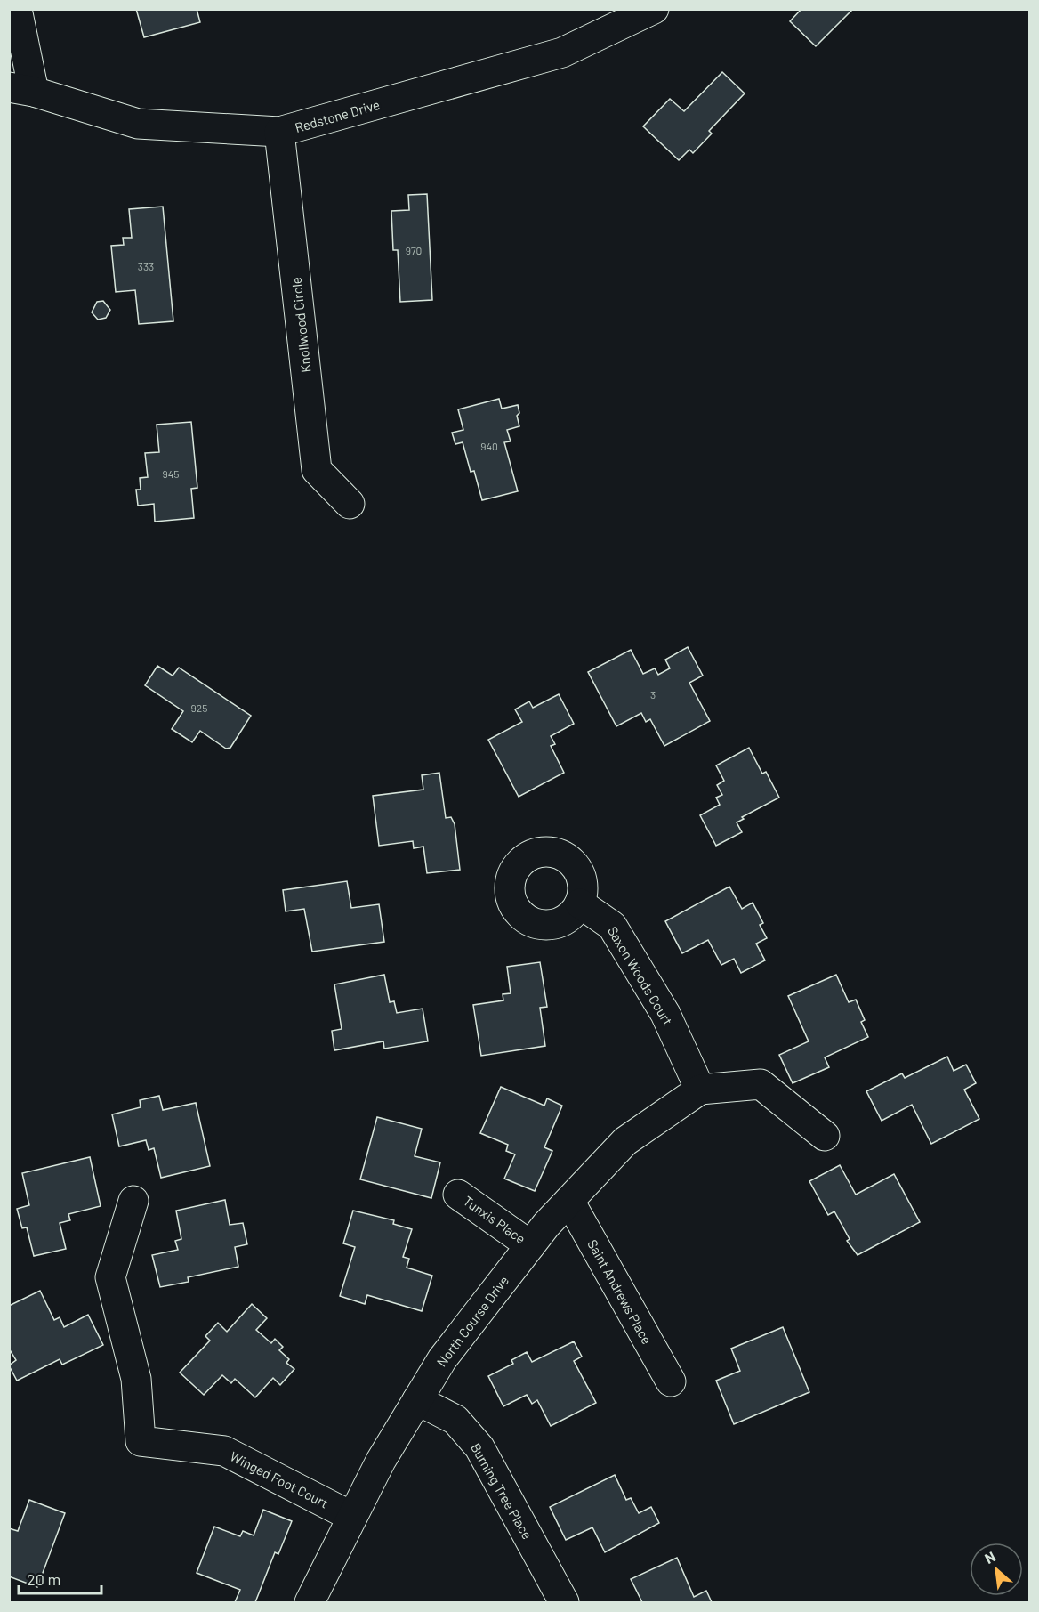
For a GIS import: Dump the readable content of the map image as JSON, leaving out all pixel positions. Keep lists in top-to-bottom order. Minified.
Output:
{"streets":{"street":["Redstone Drive","Knollwood Circle","Saxon Woods Court","Tunxis Place","Saint Andrews Place","North Course Drive","Winged Foot Court","Burning Tree Place"]},"crossings":[["Redstone Drive","Knollwood Circle"],["Saxon Woods Court","North Course Drive"],["Tunxis Place","North Course Drive"],["Saint Andrews Place","North Course Drive"],["North Course Drive","Winged Foot Court"],["North Course Drive","Burning Tree Place"]],"house_numbers":["970","333","940","945","3","925"],"scale_bar":"20 m","north":"top left"}
